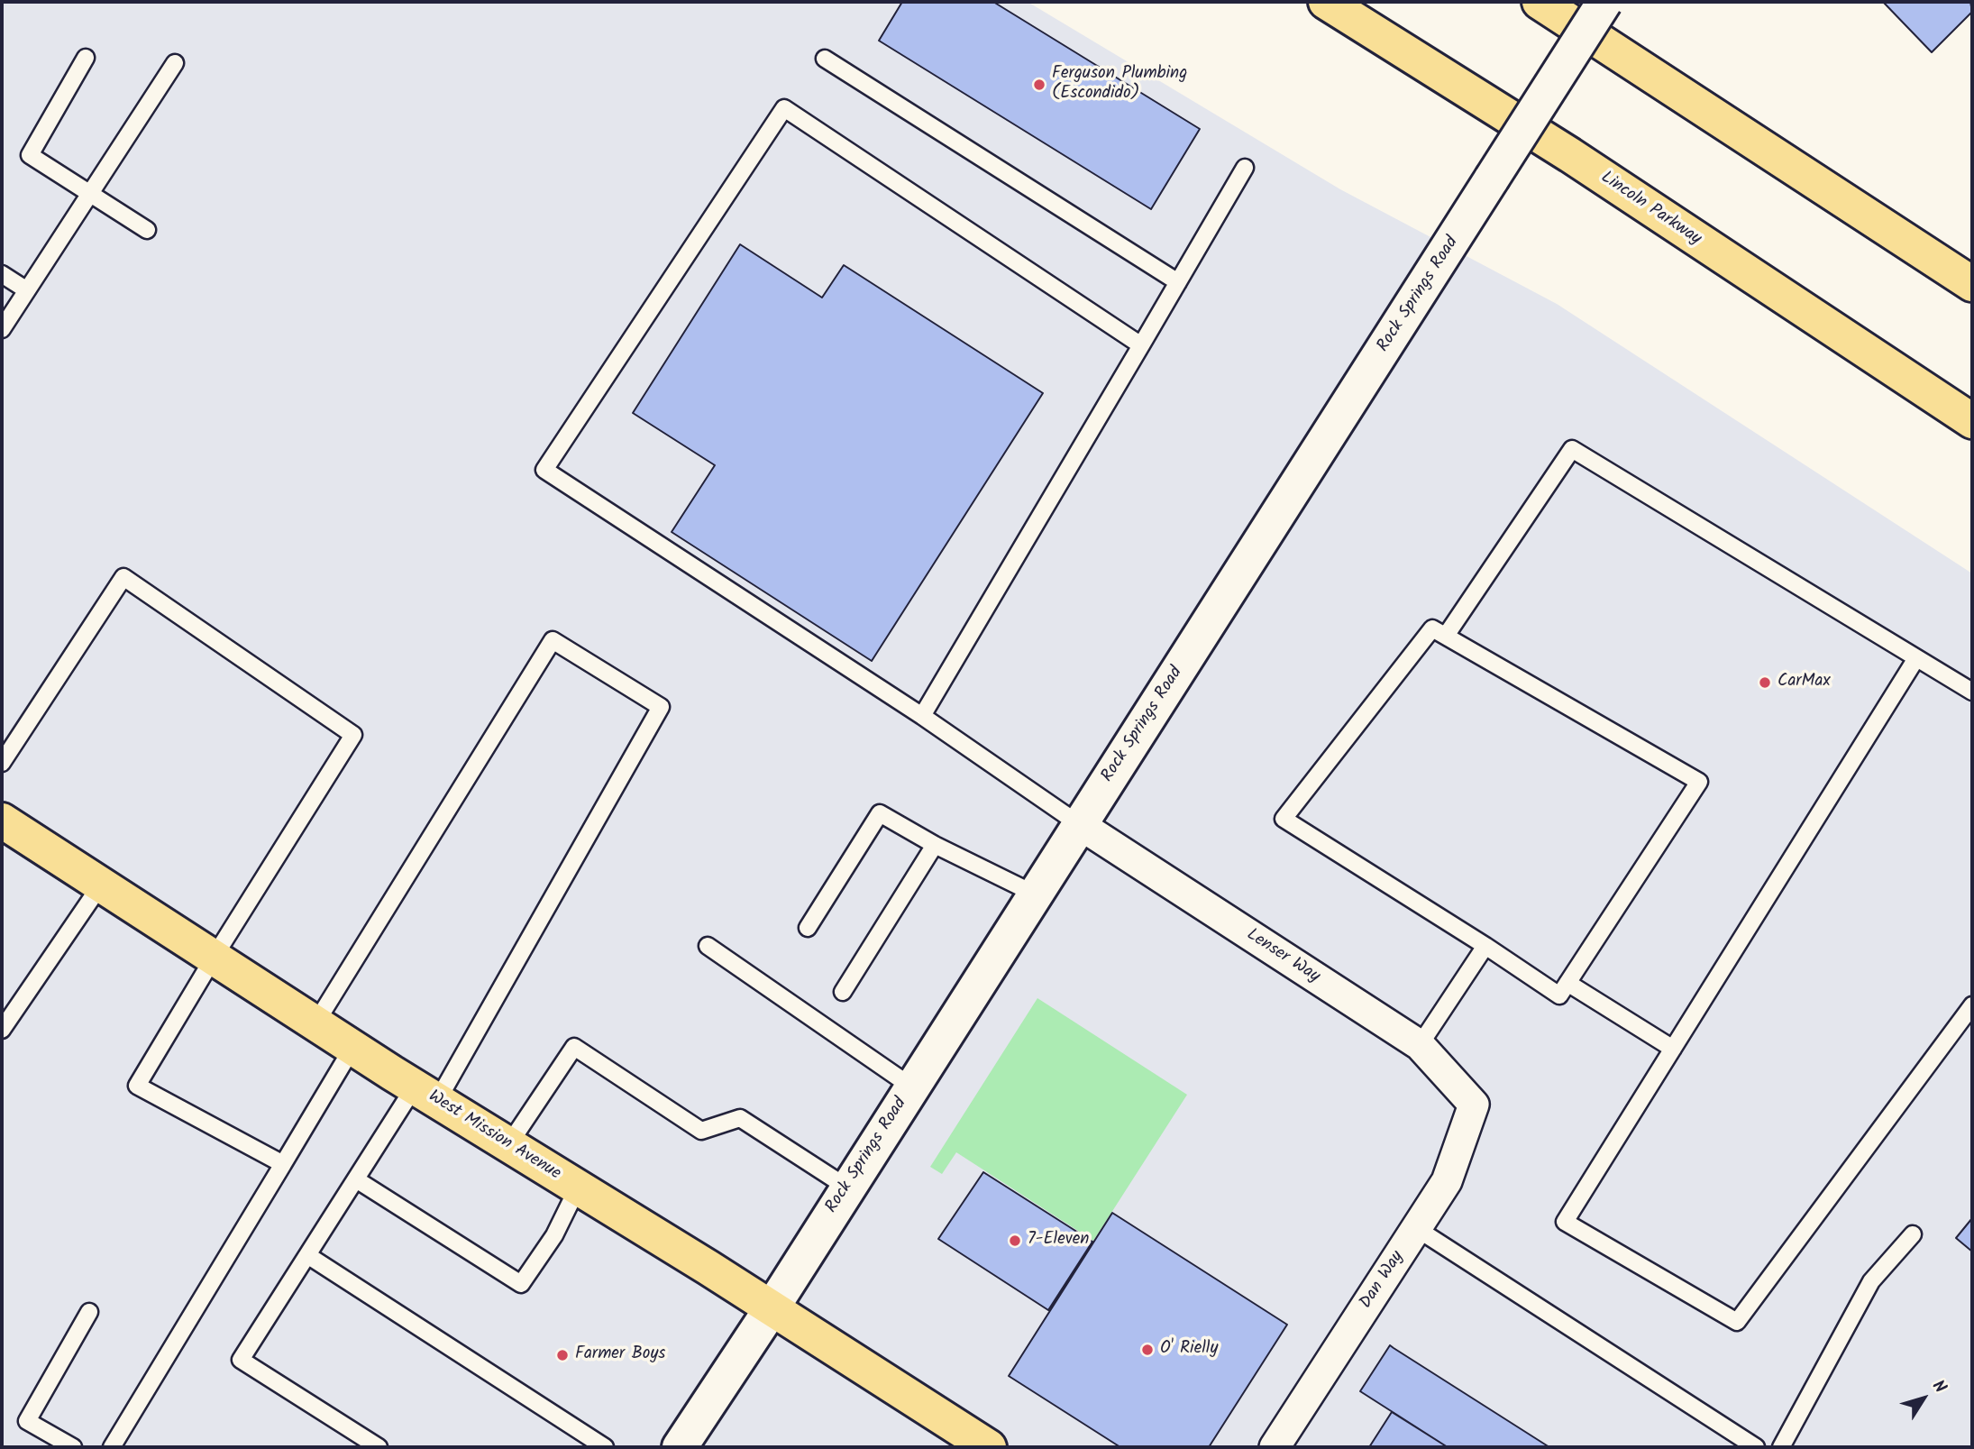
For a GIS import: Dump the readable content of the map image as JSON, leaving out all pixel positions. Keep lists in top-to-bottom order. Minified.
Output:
{"streets":{"main road":["Lincoln Parkway","West Mission Avenue"],"street":["Rock Springs Road","Lenser Way","Dan Way"]},"crossings":[["Rock Springs Road","Lenser Way"],["Rock Springs Road","West Mission Avenue"],["Lenser Way","Dan Way"]],"places":["Ferguson Plumbing (Escondido)","CarMax","7-Eleven","O' Rielly","Farmer Boys"],"north":"top right"}
